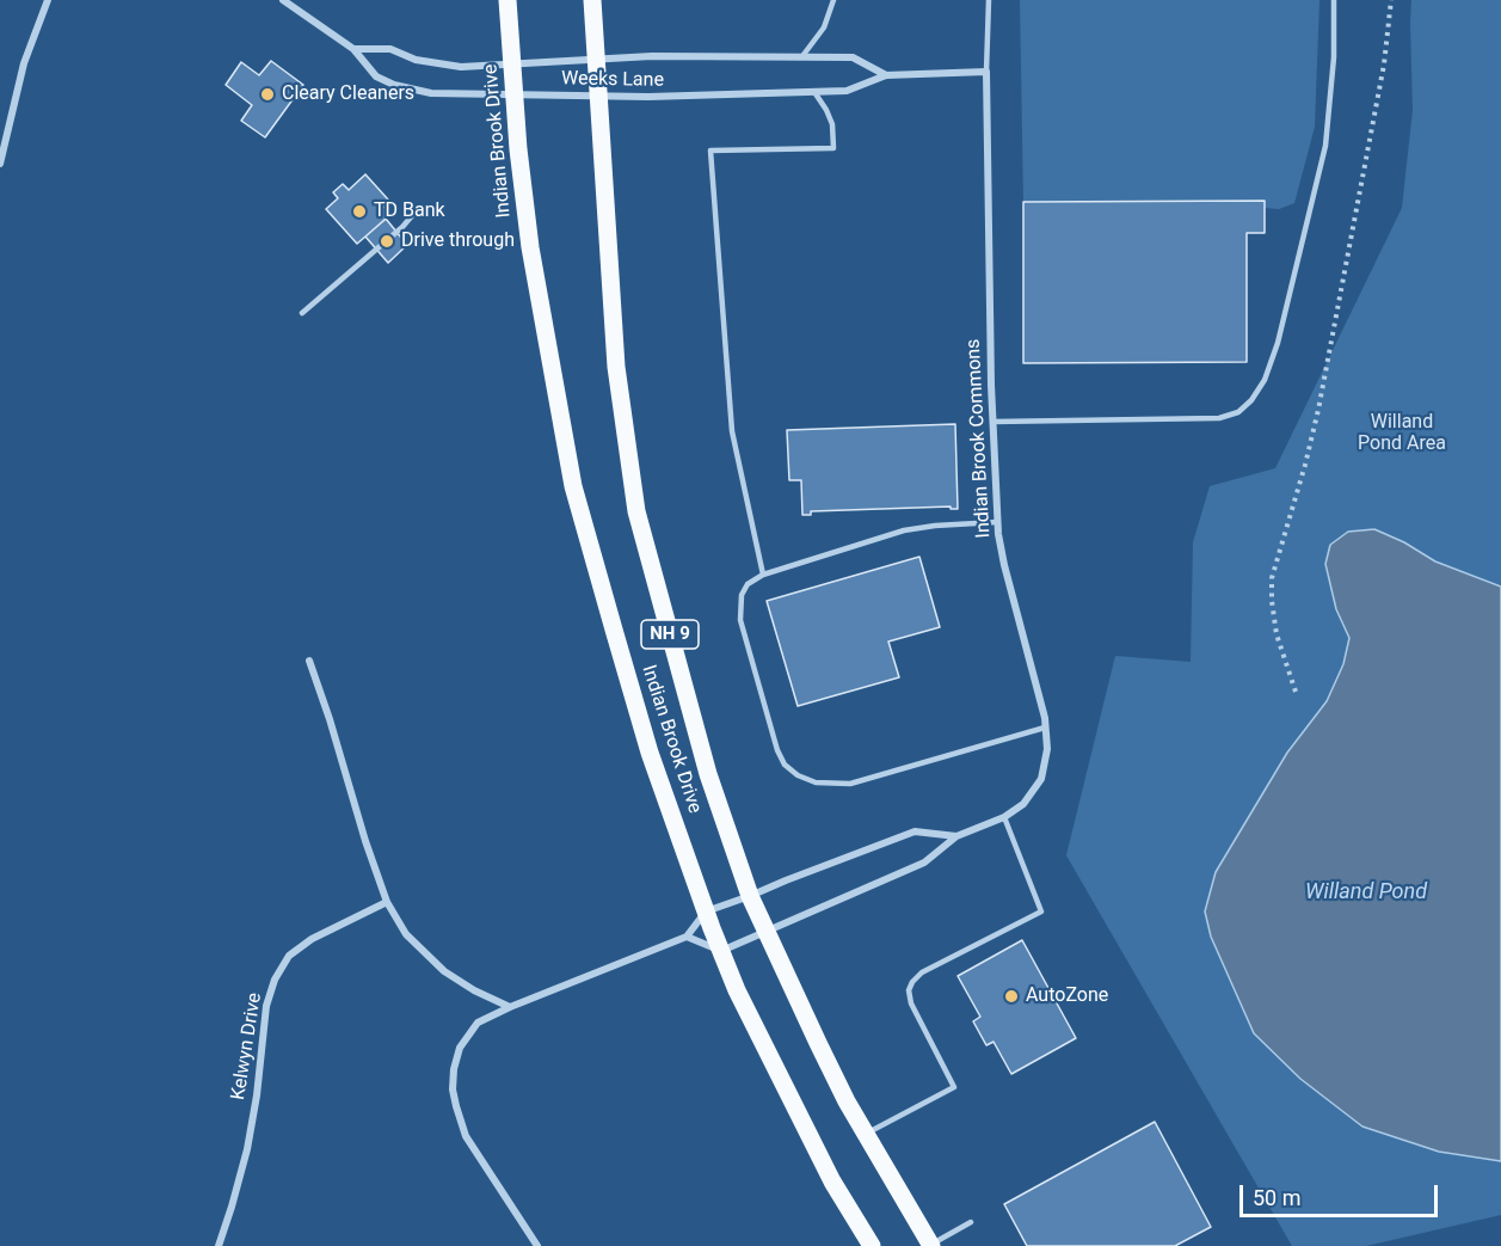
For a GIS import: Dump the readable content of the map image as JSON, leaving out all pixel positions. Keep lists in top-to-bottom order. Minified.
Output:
{"streets":{"main road":["Indian Brook Drive","NH 9"],"street":["Weeks Lane","Indian Brook Commons","Kelwyn Drive"]},"crossings":[["Weeks Lane","Indian Brook Drive"],["Weeks Lane","Indian Brook Commons"],["Indian Brook Drive","Indian Brook Commons"]],"water":["Willand Pond"],"parks":["Willand Pond Area"],"places":["Cleary Cleaners","TD Bank","Drive through","AutoZone"],"scale_bar":"50 m"}
